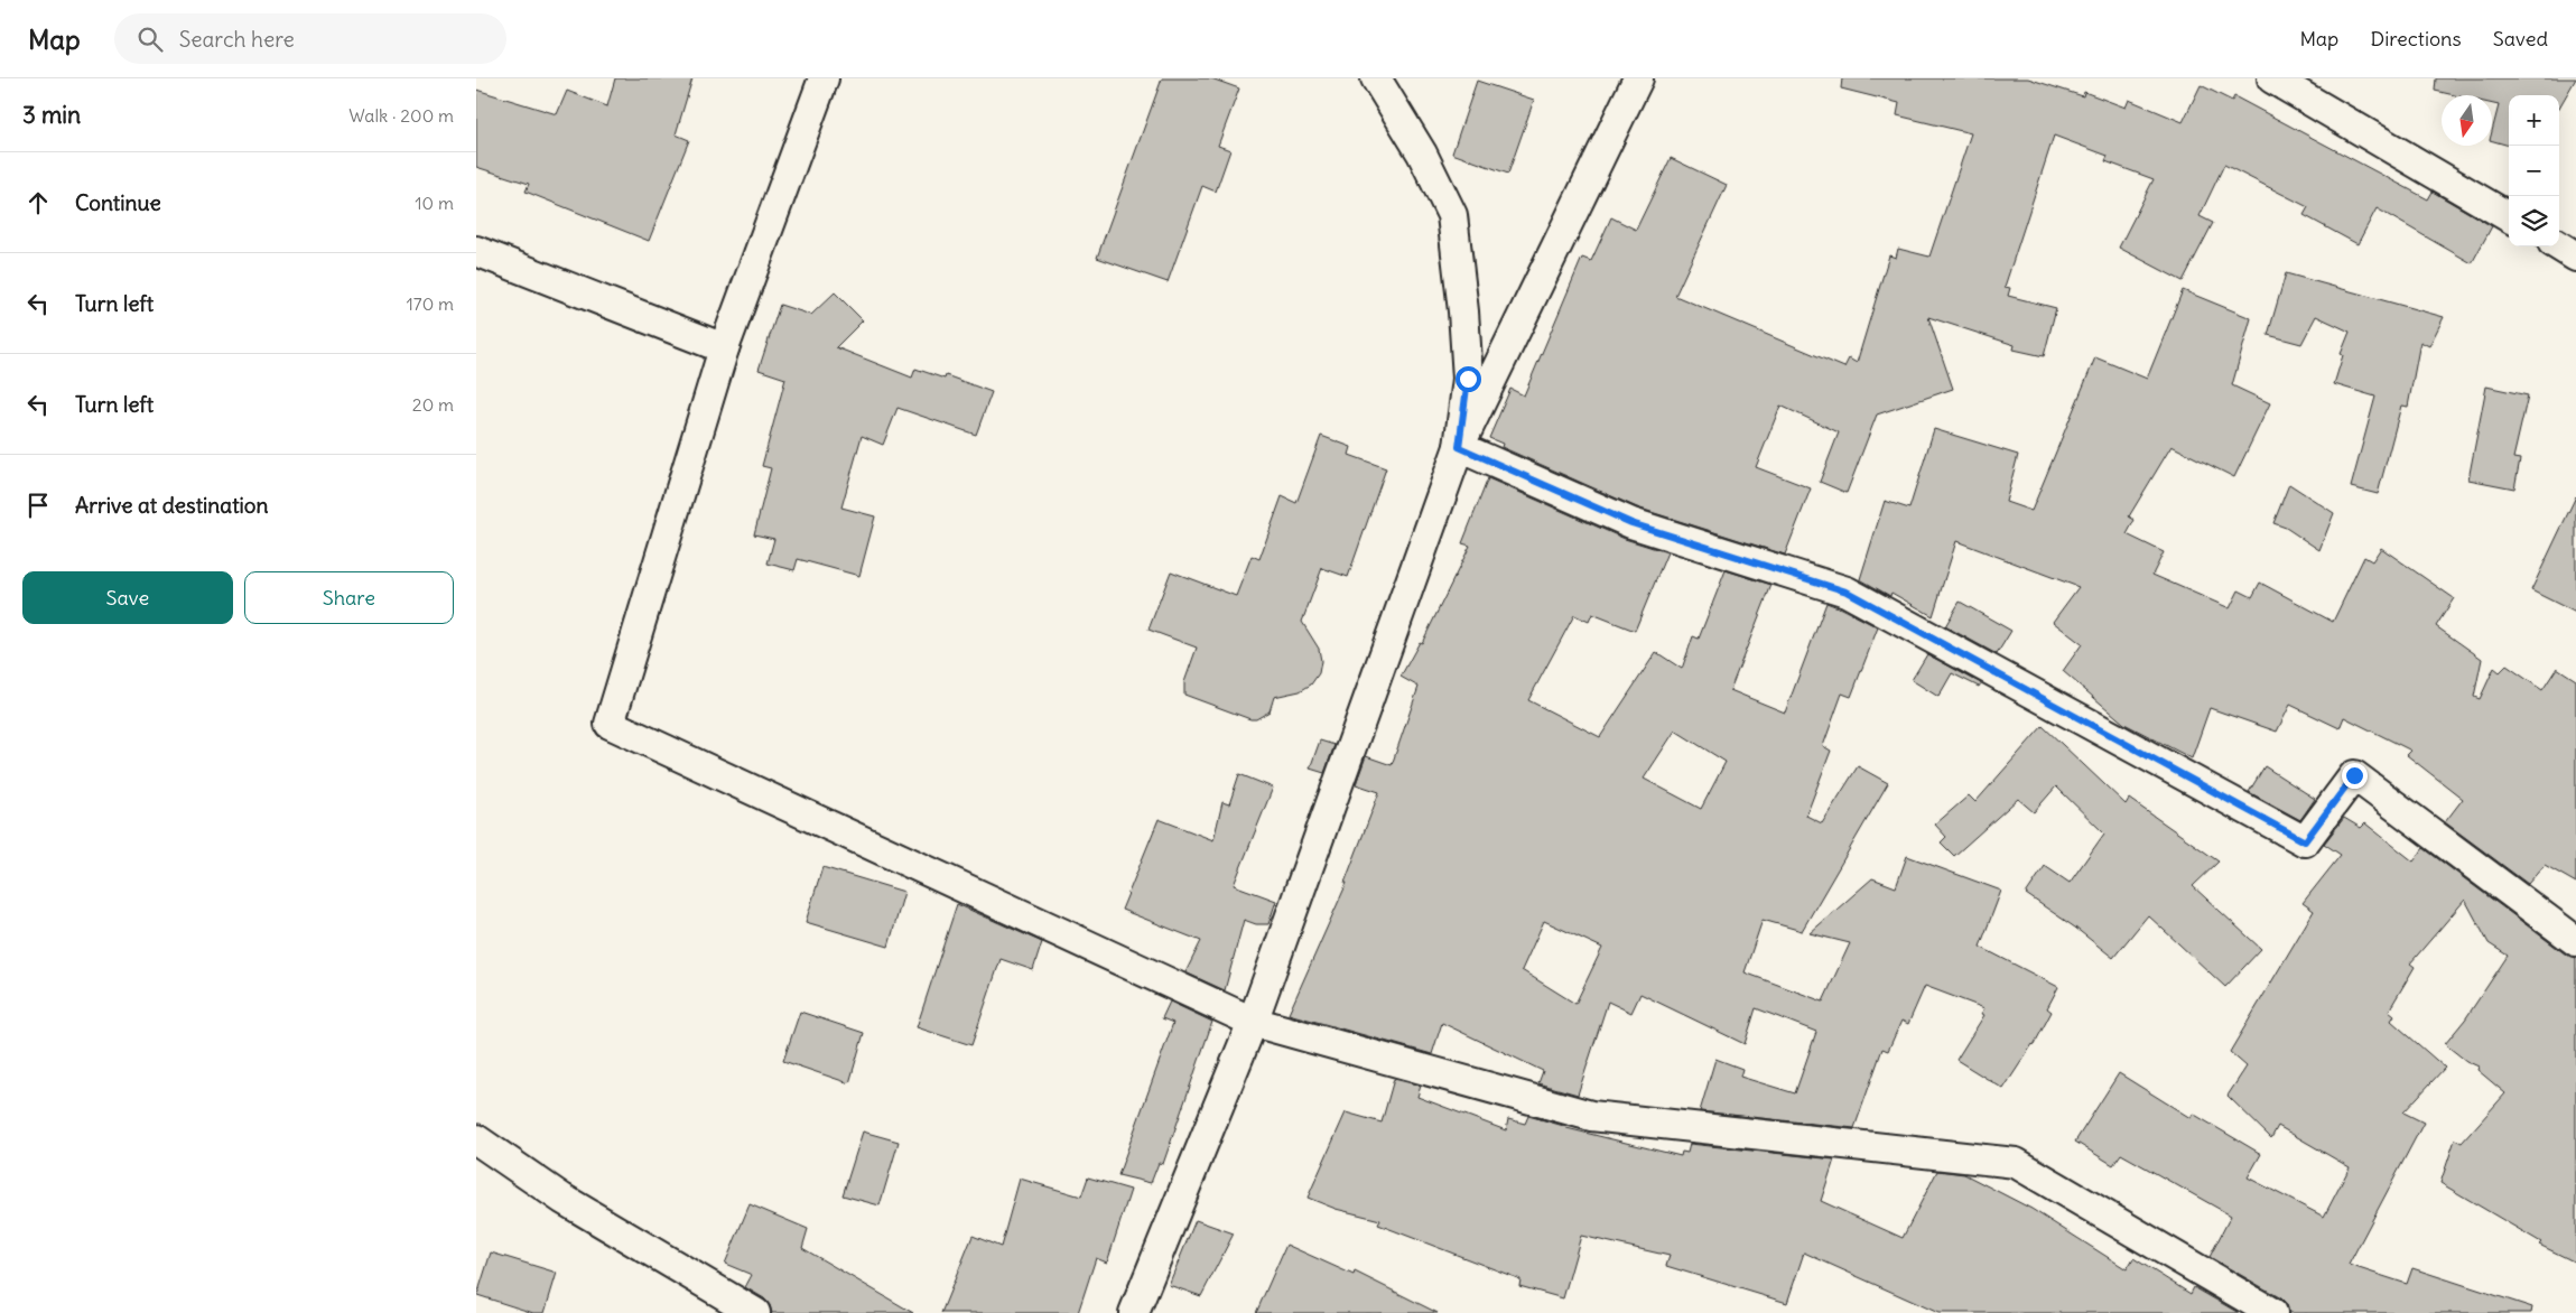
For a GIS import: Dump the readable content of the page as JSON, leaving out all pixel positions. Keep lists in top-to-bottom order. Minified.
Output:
{"north":"bottom","page":{"header":"Map","search":"Search here","nav":["Map","Directions","Saved"],"heading":["3 min","Walk · 200 m"],"map_buttons":["+","−"],"list":[["Continue","10 m"],["Turn left","170 m"],["Turn left","20 m"],"Arrive at destination"],"buttons":["Save","Share"]}}
